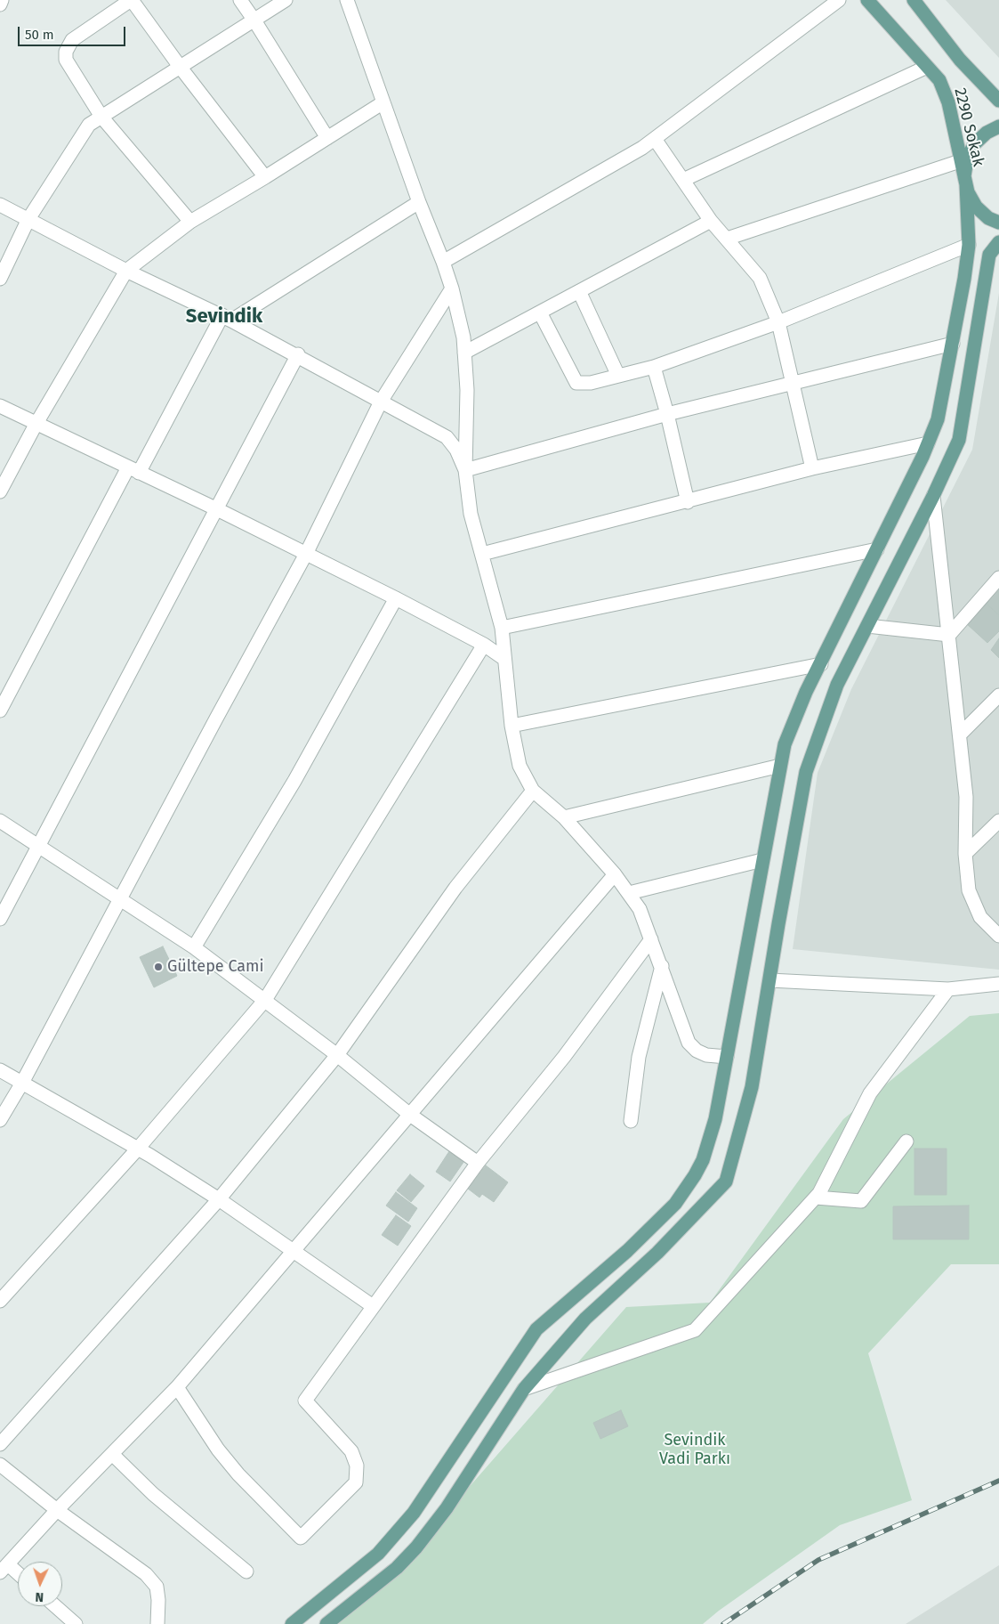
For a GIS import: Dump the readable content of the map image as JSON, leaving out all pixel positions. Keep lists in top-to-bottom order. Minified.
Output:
{"streets":{"main road":["2290 Sokak"]},"districts":["Sevindik"],"parks":["Sevindik Vadi Parkı"],"places":["Gültepe Cami"],"scale_bar":"50 m","north":"bottom"}
